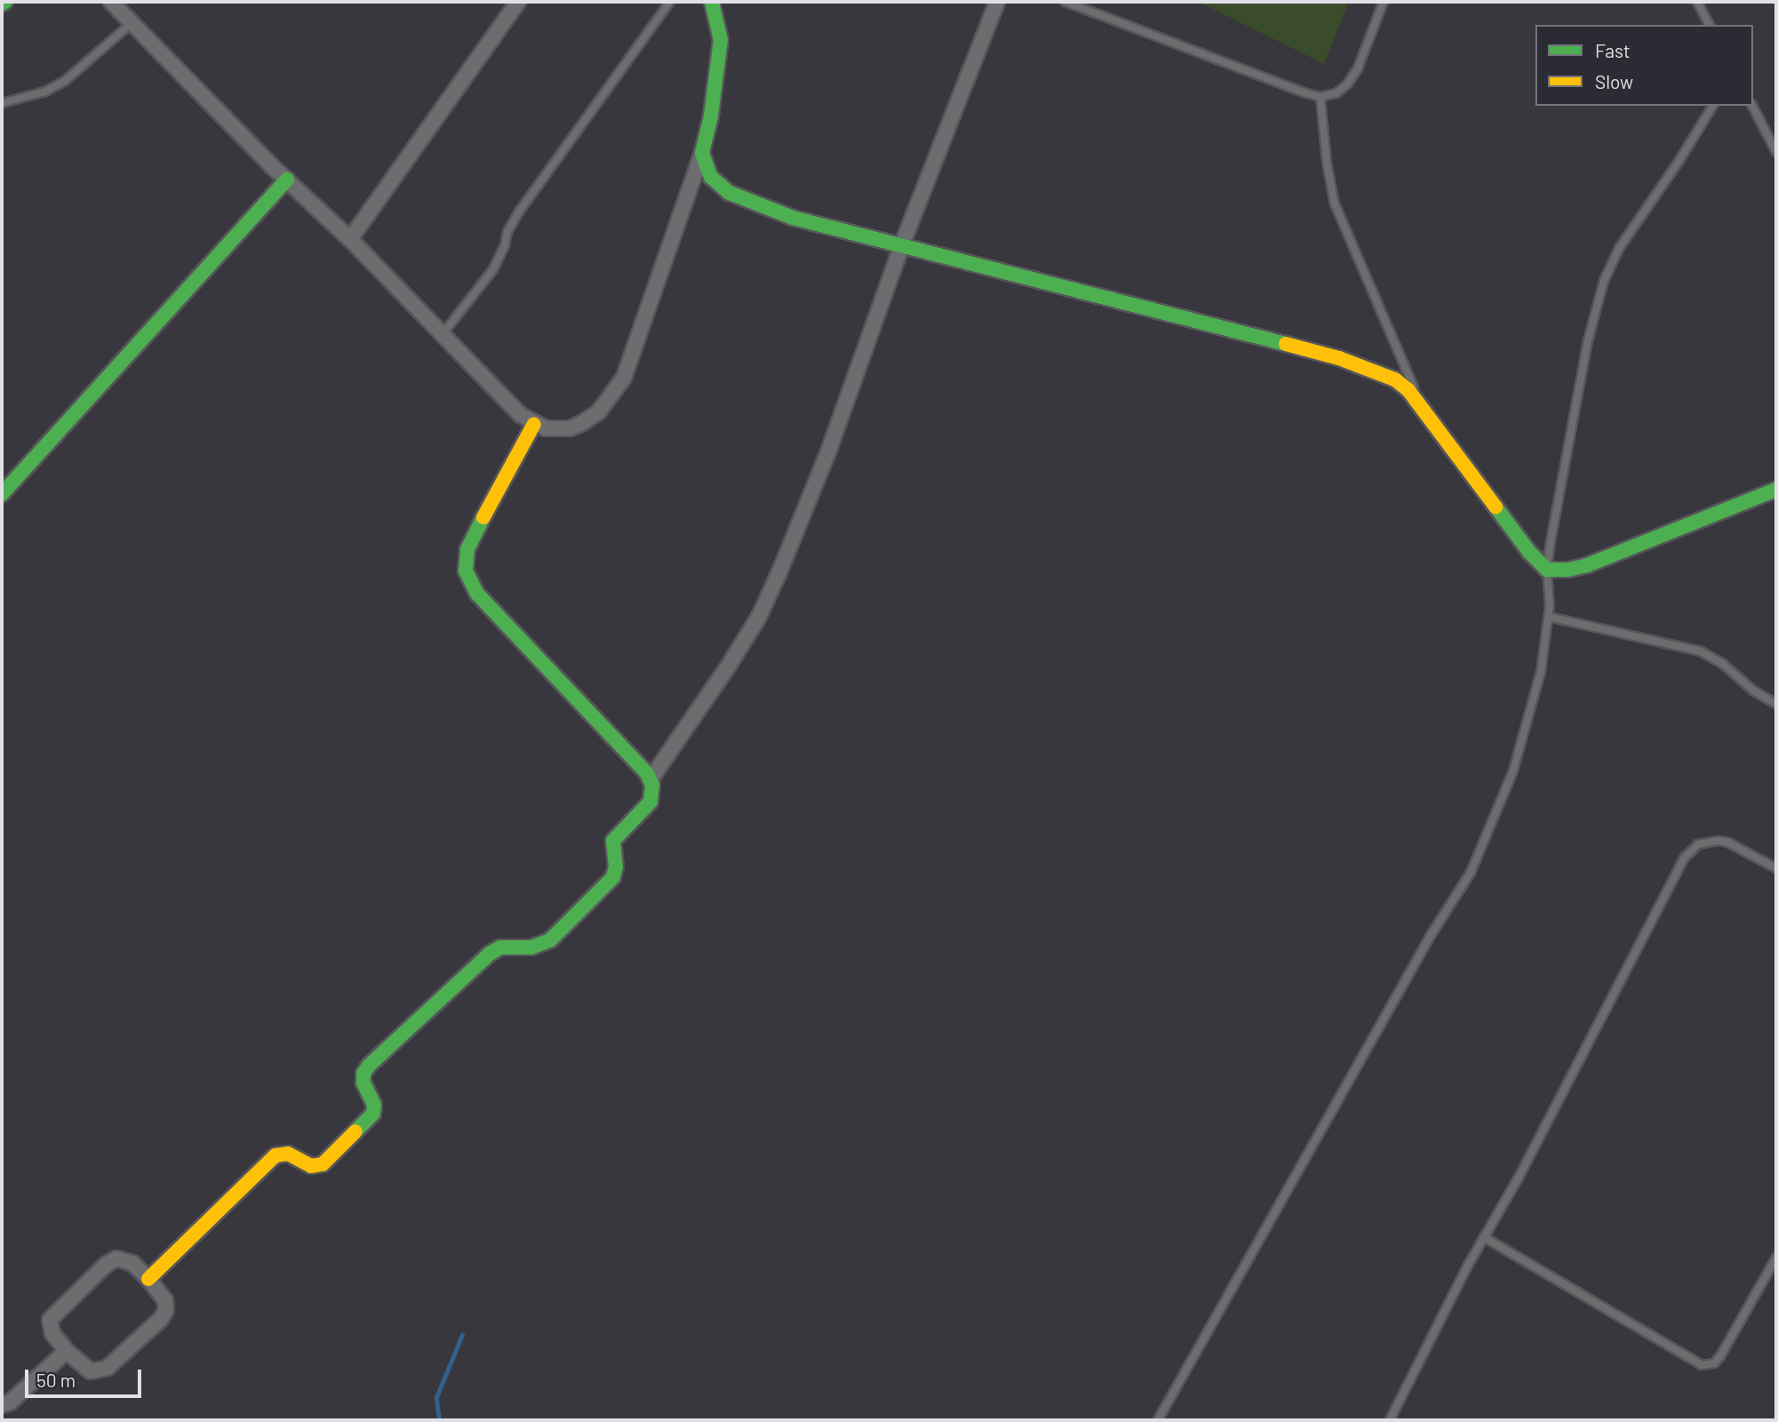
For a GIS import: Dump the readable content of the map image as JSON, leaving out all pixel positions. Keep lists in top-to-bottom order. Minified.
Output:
{"legend":["Fast","Slow"],"scale_bar":"50 m"}
